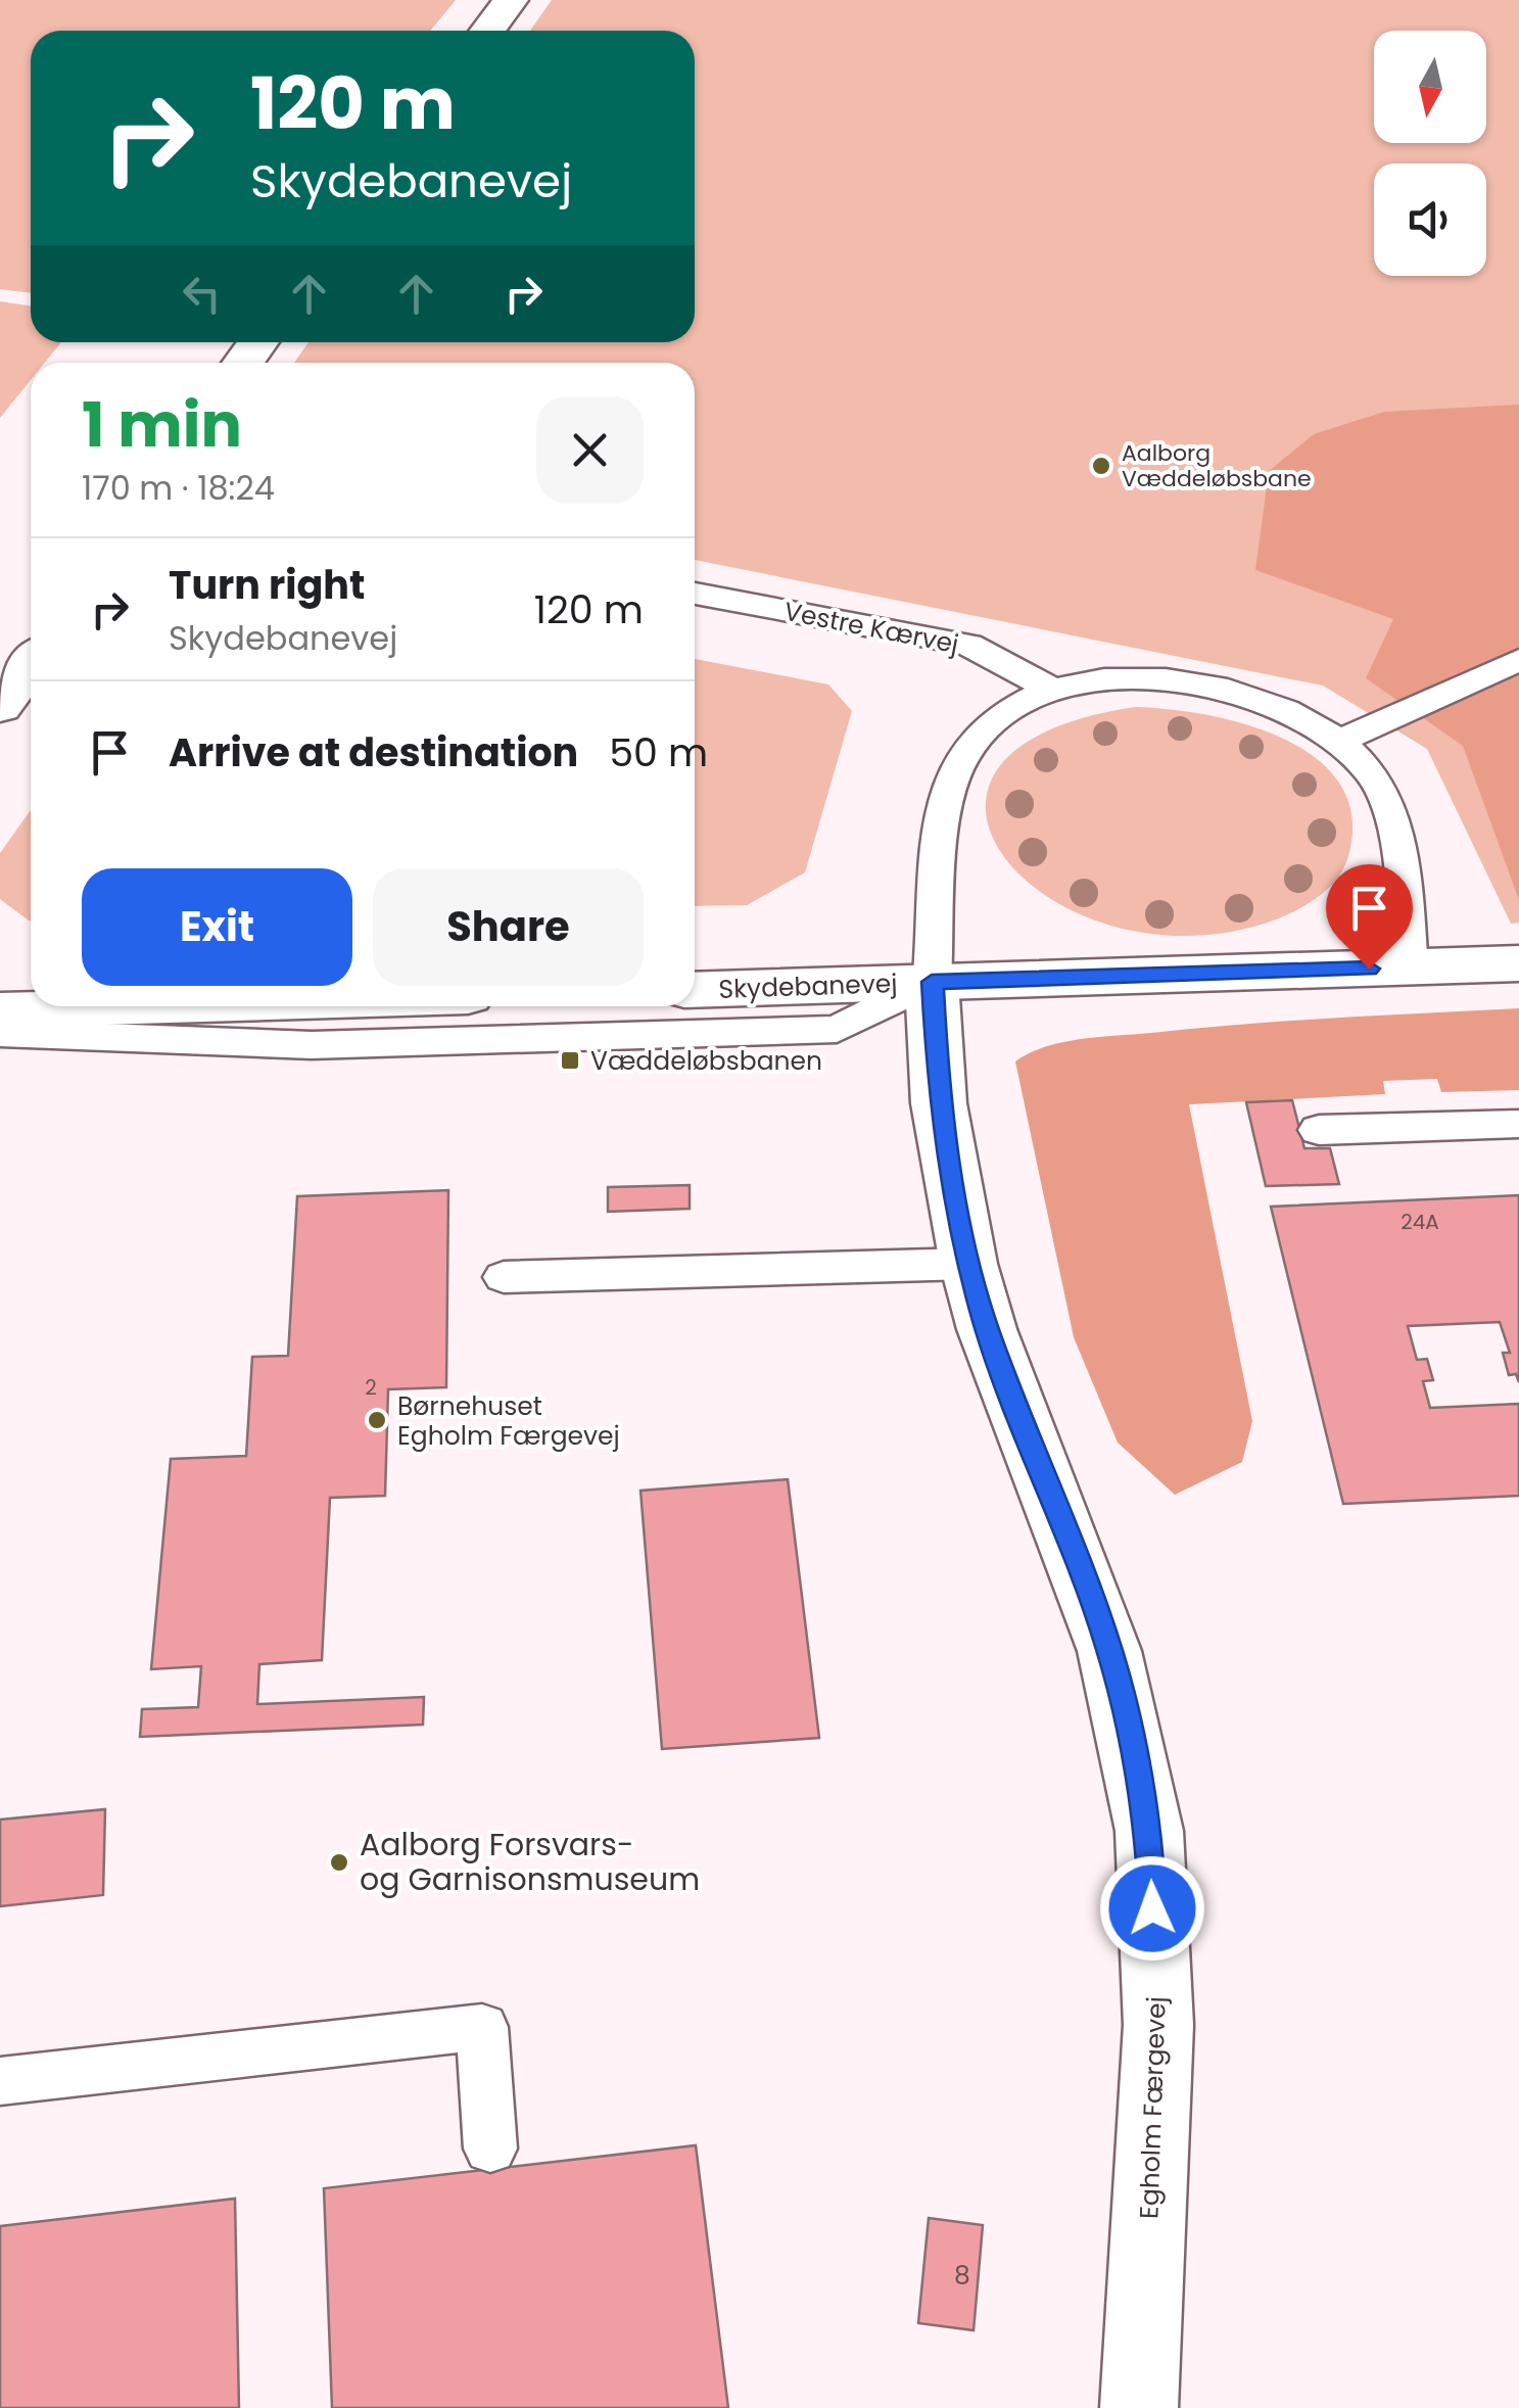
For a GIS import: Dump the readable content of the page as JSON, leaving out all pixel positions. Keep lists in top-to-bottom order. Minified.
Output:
{"streets":{"street":["Skydebanevej","Egholm Færgevej"],"lane":["Vestre Kærvej"]},"crossings":[["Vestre Kærvej","Skydebanevej"],["Skydebanevej","Egholm Færgevej"]],"places":{"other":["Aalborg Væddeløbsbane","Børnehuset Egholm Færgevej","Aalborg Forsvars- og Garnisonsmuseum"],"transit":["Væddeløbsbanen"]},"house_numbers":["24A","2","8"],"north":"bottom","page":{"turn":["120 m","Skydebanevej"],"heading":["1 min","170 m · 18:24"],"list":[{"name":"Turn right","note":"Skydebanevej","value":"120 m"},{"name":"Arrive at destination","value":"50 m"}],"buttons":["Exit","Share"]}}
